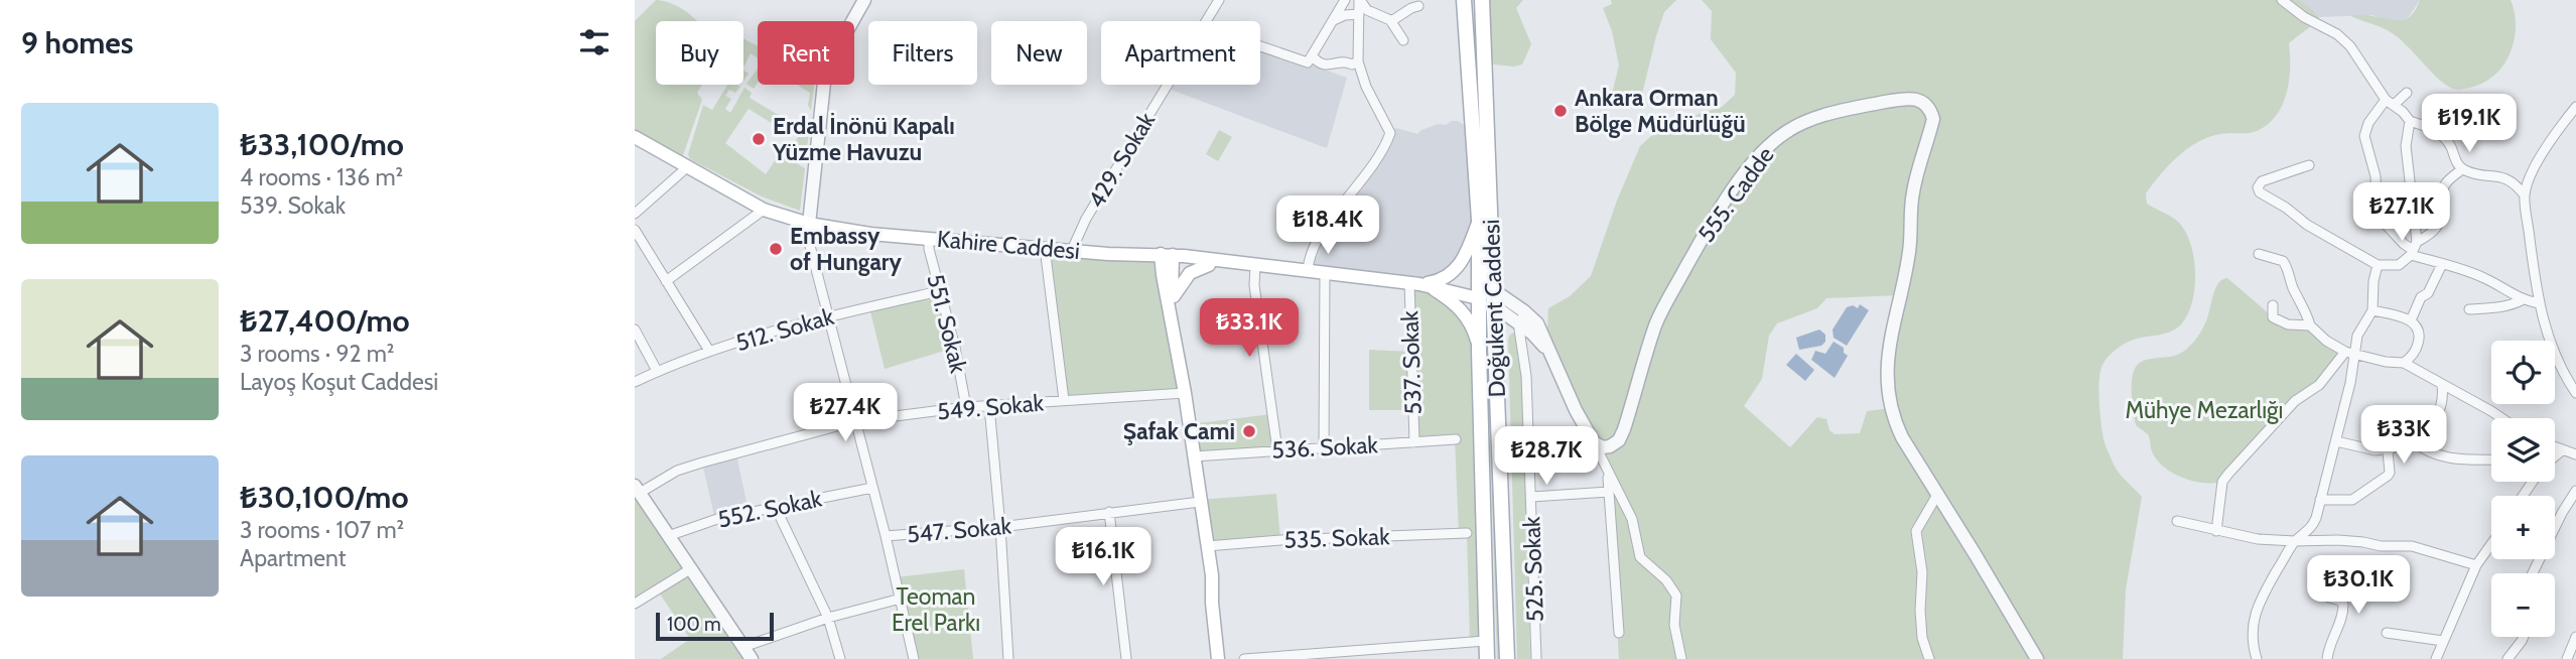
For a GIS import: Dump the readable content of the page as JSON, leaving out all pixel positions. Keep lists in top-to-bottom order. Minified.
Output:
{"streets":{"main road":["Kahire Caddesi","Doğukent Caddesi"],"street":["429. Sokak","555. Cadde","551. Sokak","512. Sokak","537. Sokak","549. Sokak","536. Sokak","552. Sokak","547. Sokak","535. Sokak","525. Sokak"]},"crossings":[["429. Sokak","Kahire Caddesi"],["Kahire Caddesi","Doğukent Caddesi"],["Kahire Caddesi","551. Sokak"],["Kahire Caddesi","537. Sokak"],["551. Sokak","512. Sokak"],["551. Sokak","549. Sokak"],["537. Sokak","536. Sokak"]],"parks":["Mühye Mezarlığı","Teoman Erel Parkı"],"places":["Ankara Orman Bölge Müdürlüğü","Erdal İnönü Kapalı Yüzme Havuzu","Embassy of Hungary","Şafak Cami"],"scale_bar":"100 m","page":{"heading":"9 homes","chip":["Buy","Rent","Filters","New","Apartment"],"list":[{"name":"₺33,100/mo","note":"4 rooms · 136 m² · 539. Sokak"},{"name":"₺27,400/mo","note":"3 rooms · 92 m² · Layoş Koşut Caddesi"},{"name":"₺30,100/mo","note":"3 rooms · 107 m² · Apartment"}],"price":["₺19.1K","₺27.1K","₺18.4K","₺33.1K","₺27.4K","₺33K","₺28.7K","₺16.1K","₺30.1K"],"map_buttons":["+","−"],"scale":"100 m"}}
